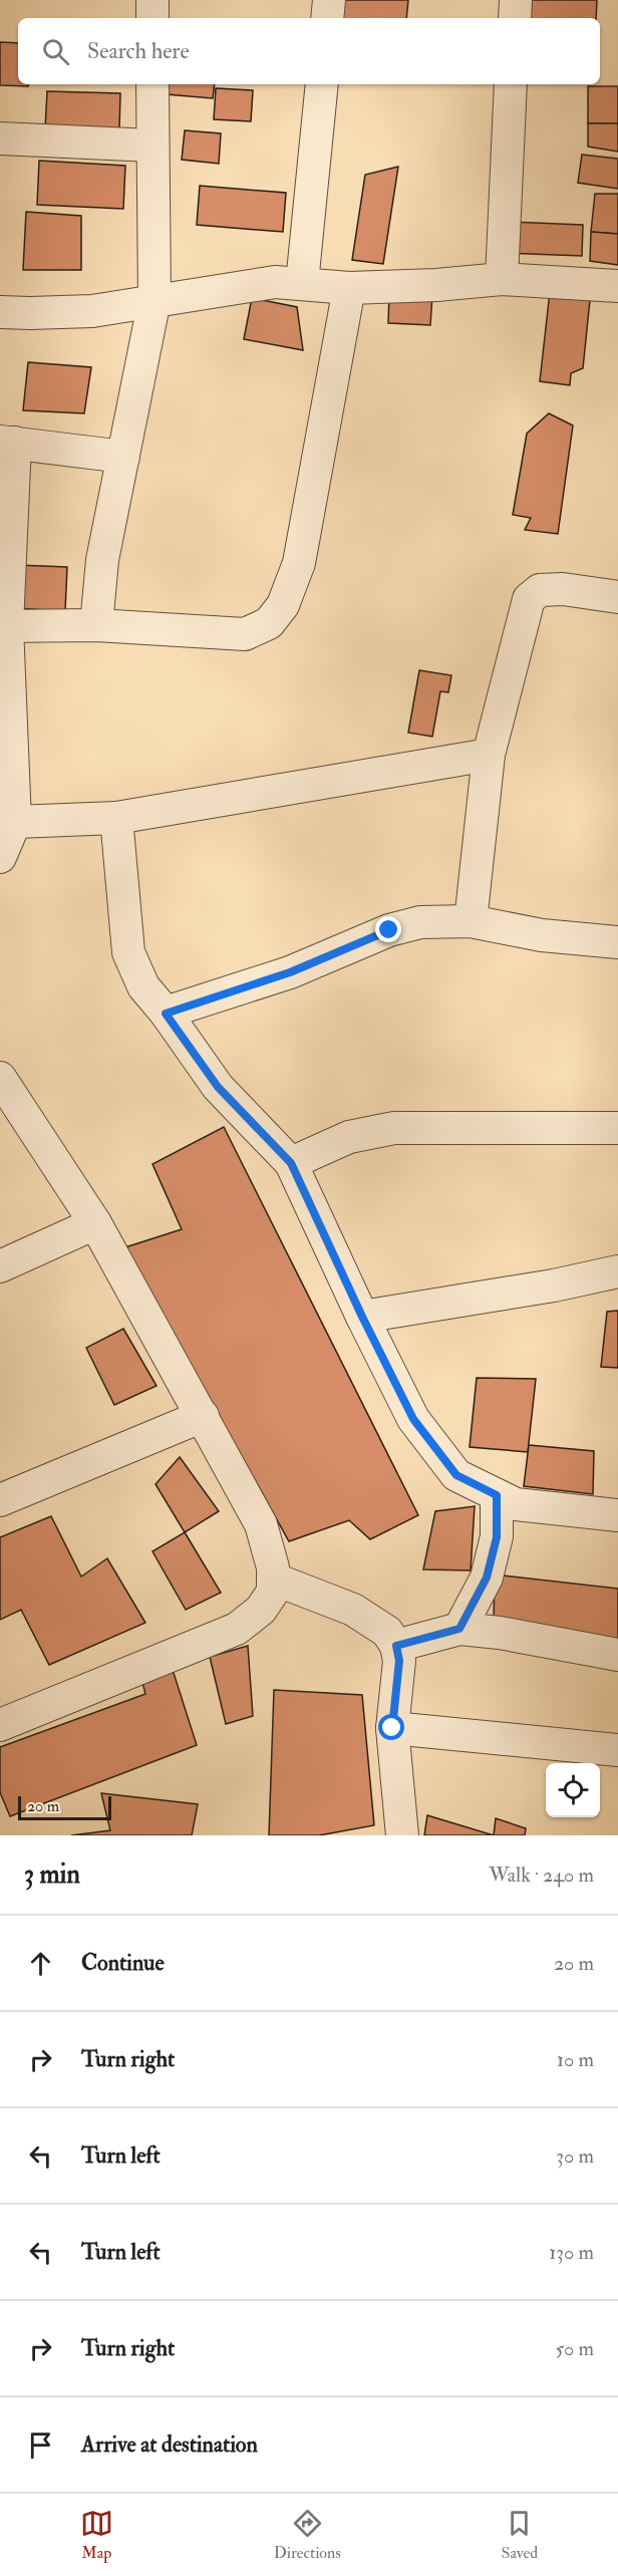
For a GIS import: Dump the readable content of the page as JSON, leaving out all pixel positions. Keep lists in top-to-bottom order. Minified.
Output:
{"scale_bar":"20 m","page":{"search":"Search here","scale":"20 m","heading":["3 min","Walk · 240 m"],"list":[["Continue","20 m"],["Turn right","10 m"],["Turn left","30 m"],["Turn left","130 m"],["Turn right","50 m"],"Arrive at destination"],"nav":["Map","Directions","Saved"]}}
